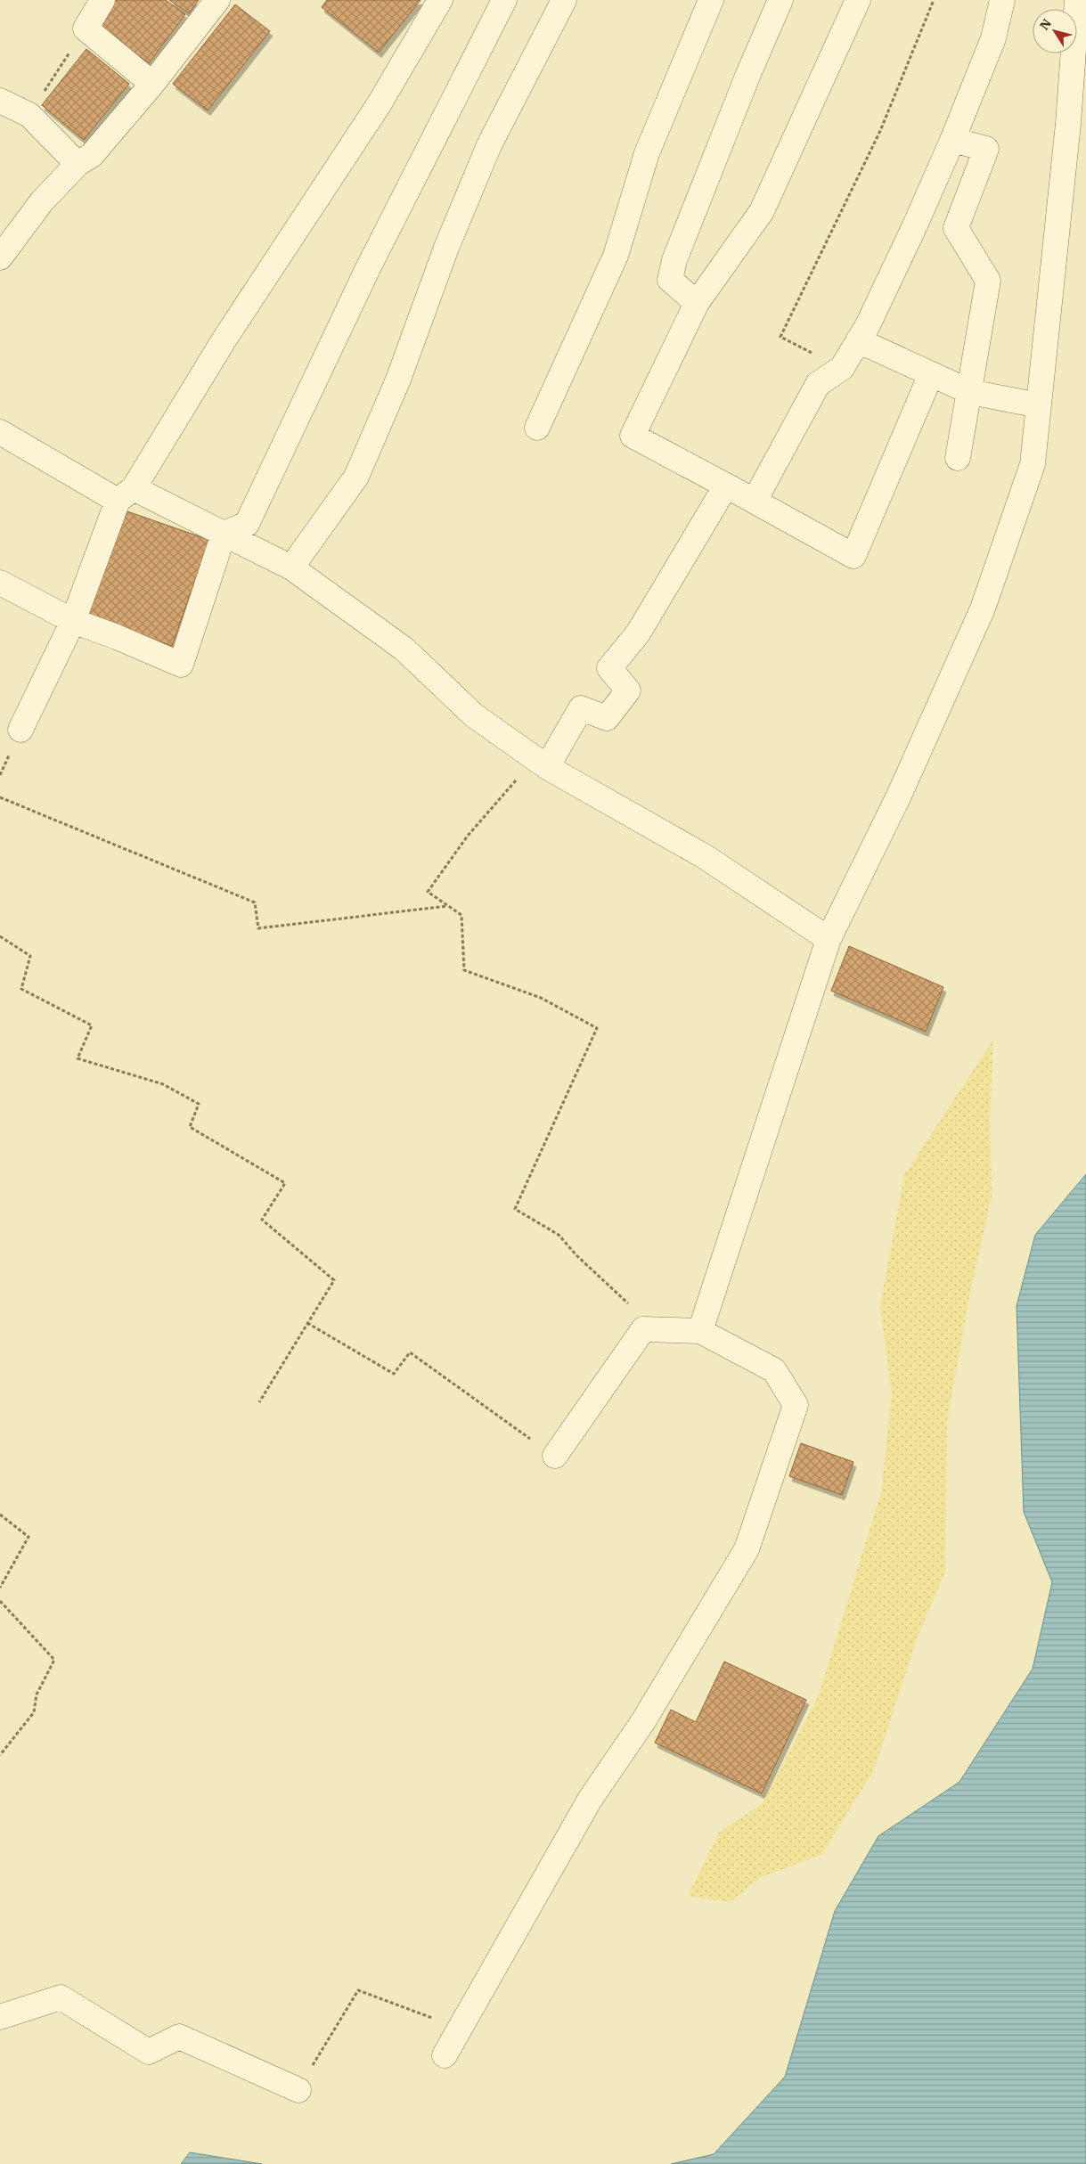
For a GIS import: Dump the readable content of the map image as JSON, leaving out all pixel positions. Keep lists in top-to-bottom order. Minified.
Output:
{"north":"top left"}
